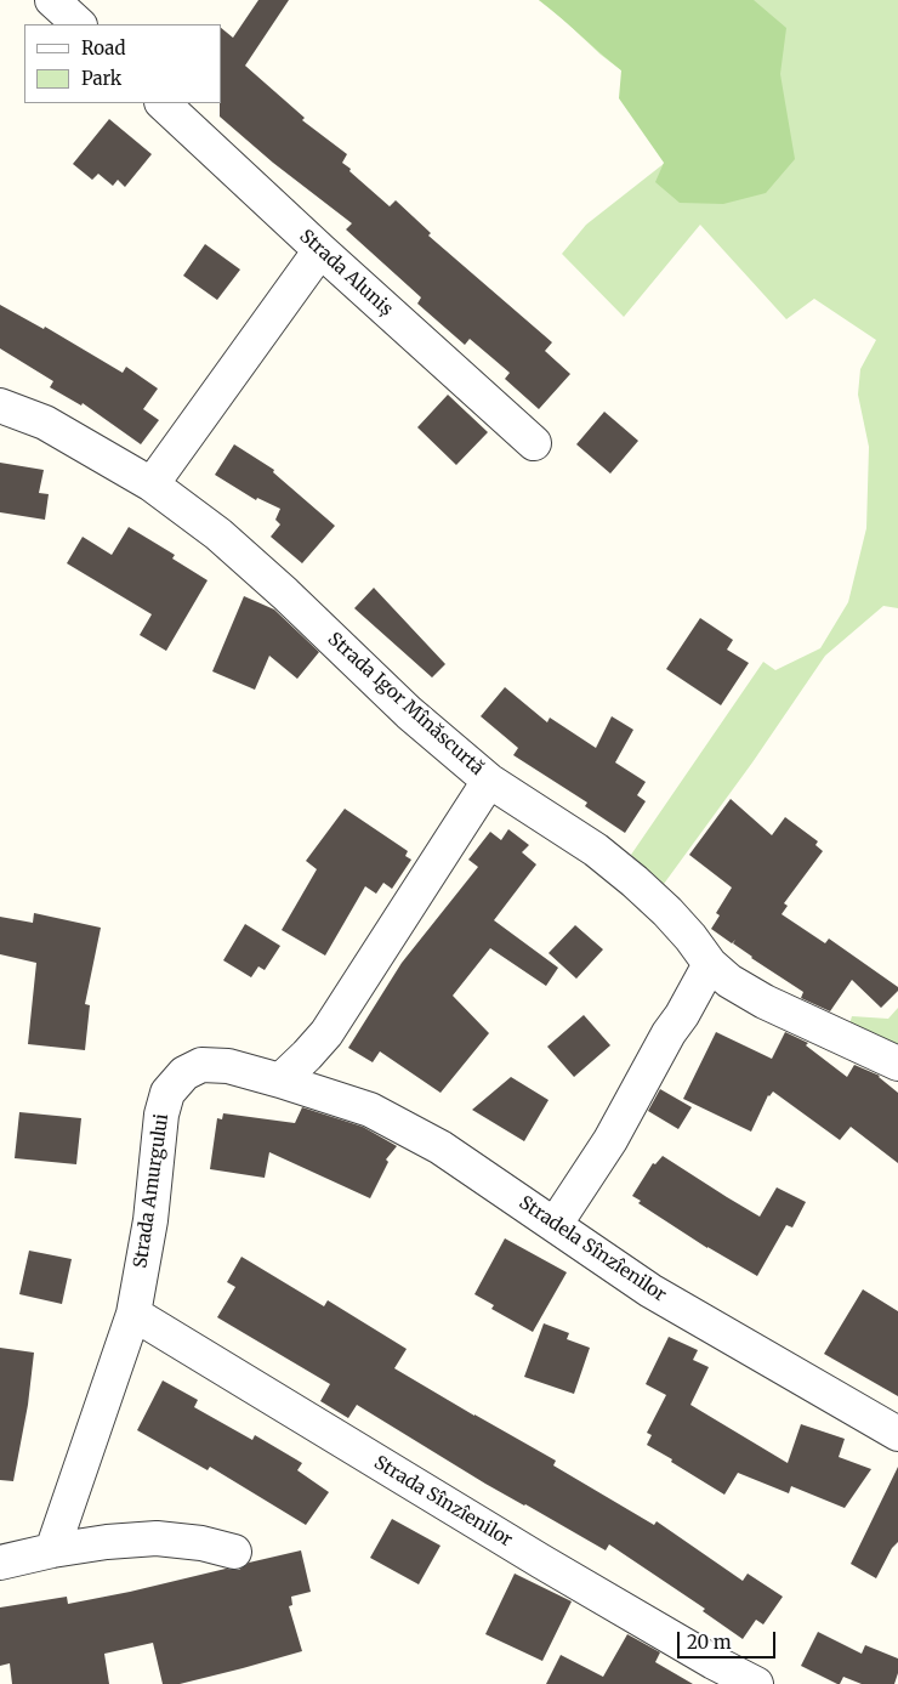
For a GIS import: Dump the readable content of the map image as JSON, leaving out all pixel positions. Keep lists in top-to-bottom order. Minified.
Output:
{"streets":{"street":["Strada Aluniș","Strada Igor Mînăscurtă","Strada Amurgului","Stradela Sînzîenilor","Strada Sînzîenilor"]},"crossings":[["Strada Amurgului","Stradela Sînzîenilor"],["Strada Amurgului","Strada Sînzîenilor"]],"legend":["Road","Park"],"scale_bar":"20 m"}
